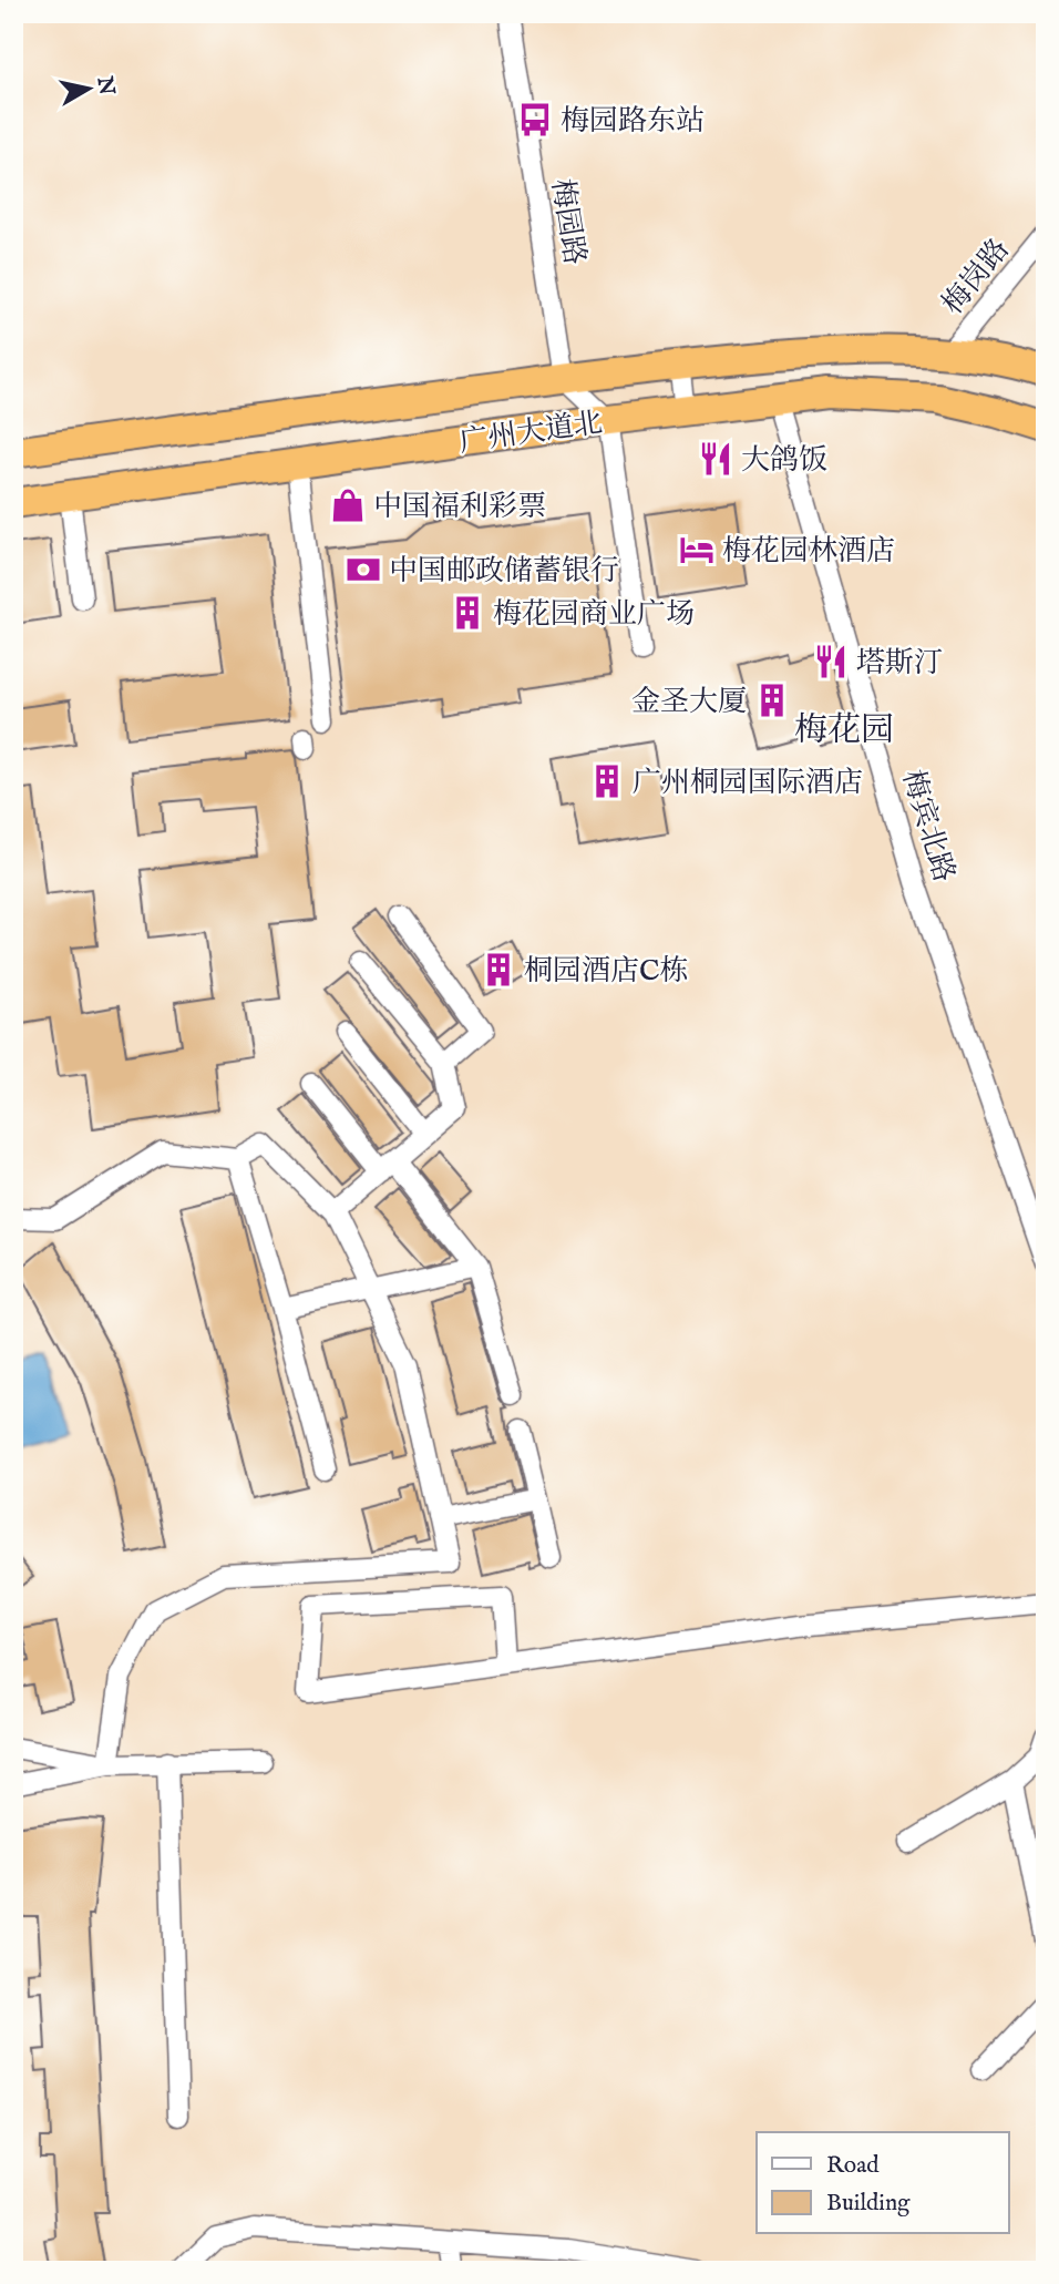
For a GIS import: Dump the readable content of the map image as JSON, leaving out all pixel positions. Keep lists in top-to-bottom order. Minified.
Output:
{"streets":{"highway":["广州大道北"],"street":["梅园路","梅岗路","梅宾北路"]},"crossings":[["梅园路","广州大道北"],["梅岗路","广州大道北"],["广州大道北","梅宾北路"]],"districts":["梅花园"],"places":{"bus stop":["梅园路东站"],"restaurant":["大鸽饭","塔斯汀"],"shop":["中国福利彩票"],"hotel":["梅花园林酒店"],"bank":["中国邮政储蓄银行"],"building":["梅花园商业广场","金圣大厦","广州桐园国际酒店","桐园酒店C栋"]},"legend":["Road","Building"],"north":"right"}
